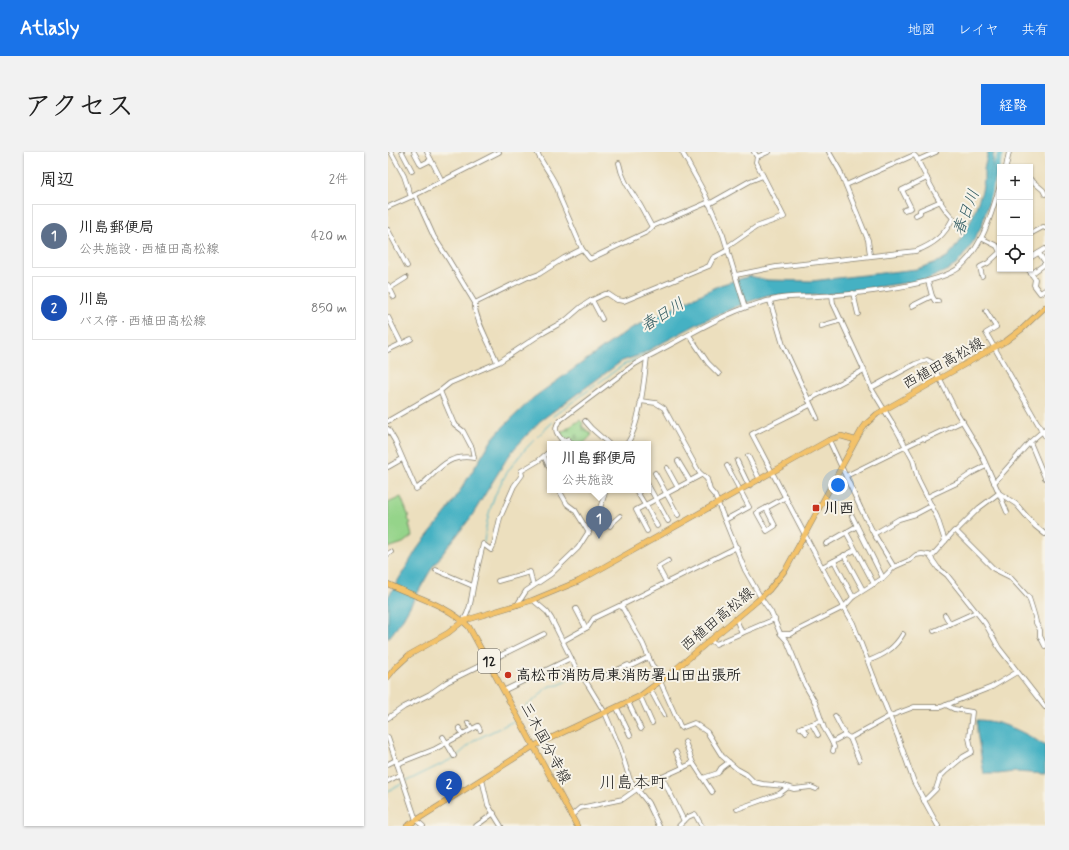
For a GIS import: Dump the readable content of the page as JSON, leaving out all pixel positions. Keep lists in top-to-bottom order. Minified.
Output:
{"streets":{"main road":["西植田高松線","12","三木国分寺線"]},"crossings":[["西植田高松線","三木国分寺線"]],"districts":["川島本町"],"water":["春日川"],"places":{"transit":["川西"],"other":["高松市消防局東消防署山田出張所"]},"page":{"header":"Atlasly","nav":["地図","レイヤ","共有"],"title":"アクセス","buttons":"経路","heading":["周辺","2件"],"map_buttons":["+","−"],"list":[{"mark":"1","name":"川島郵便局","note":"公共施設 · 西植田高松線","value":"420 m"},{"mark":"2","name":"川島","note":"バス停 · 西植田高松線","value":"850 m"}],"popup":["川島郵便局","公共施設"],"pins":["1","2"]}}
